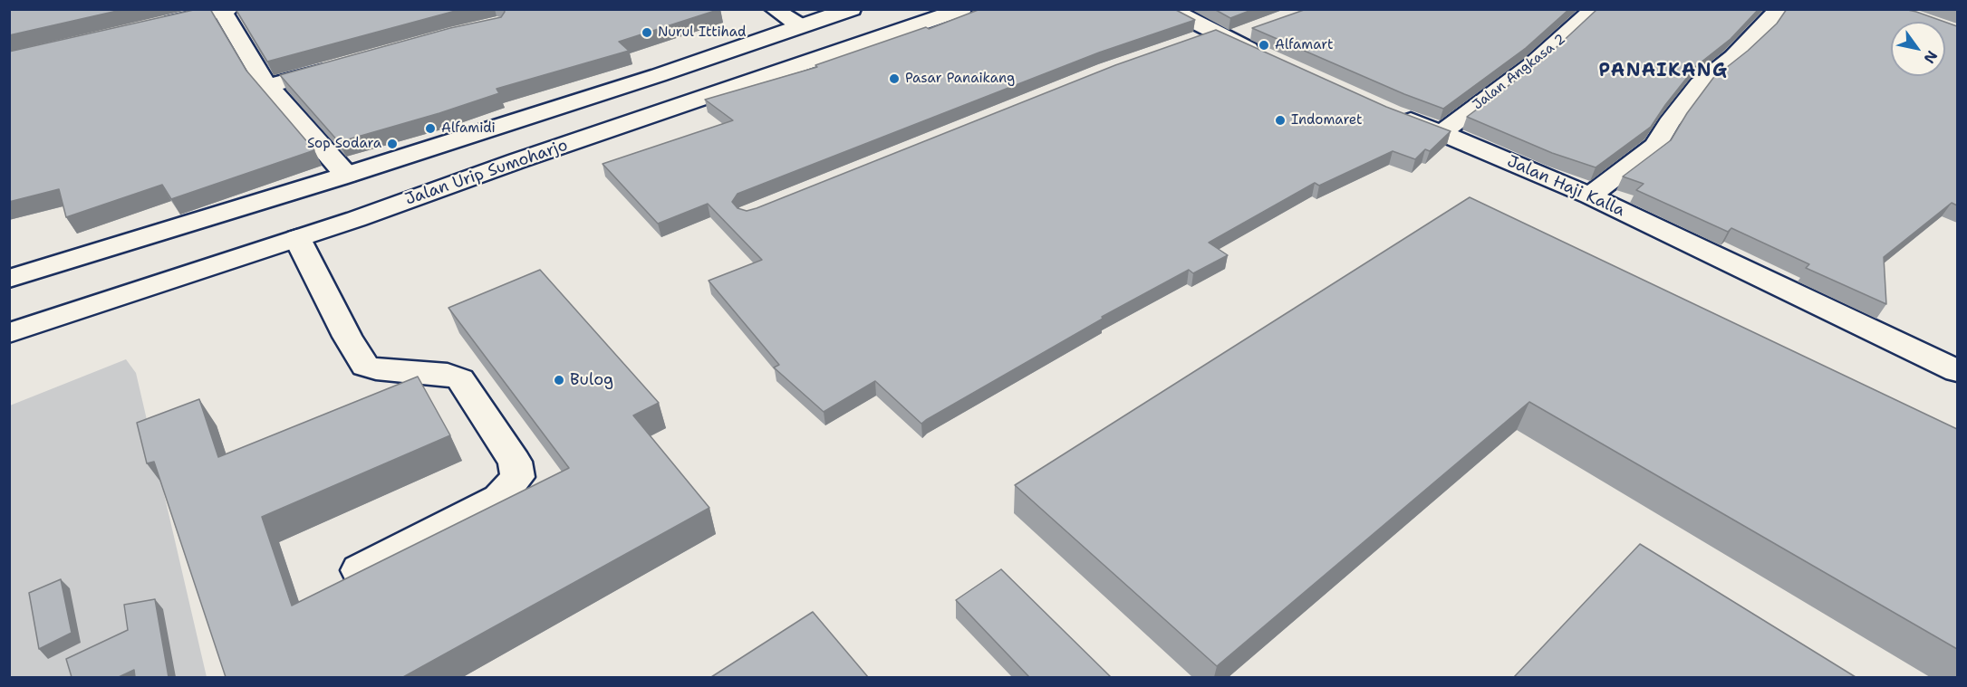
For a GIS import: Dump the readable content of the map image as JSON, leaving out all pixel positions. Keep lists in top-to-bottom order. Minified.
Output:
{"streets":{"main road":["Jalan Angkasa 2","Jalan Urip Sumoharjo","Jalan Haji Kalla"]},"crossings":[["Jalan Angkasa 2","Jalan Haji Kalla"]],"districts":["PANAIKANG"],"places":["Nurul Ittihad","Alfamart","Pasar Panaikang","Indomaret","Alfamidi","Sop Sodara","Bulog"],"north":"bottom right"}
